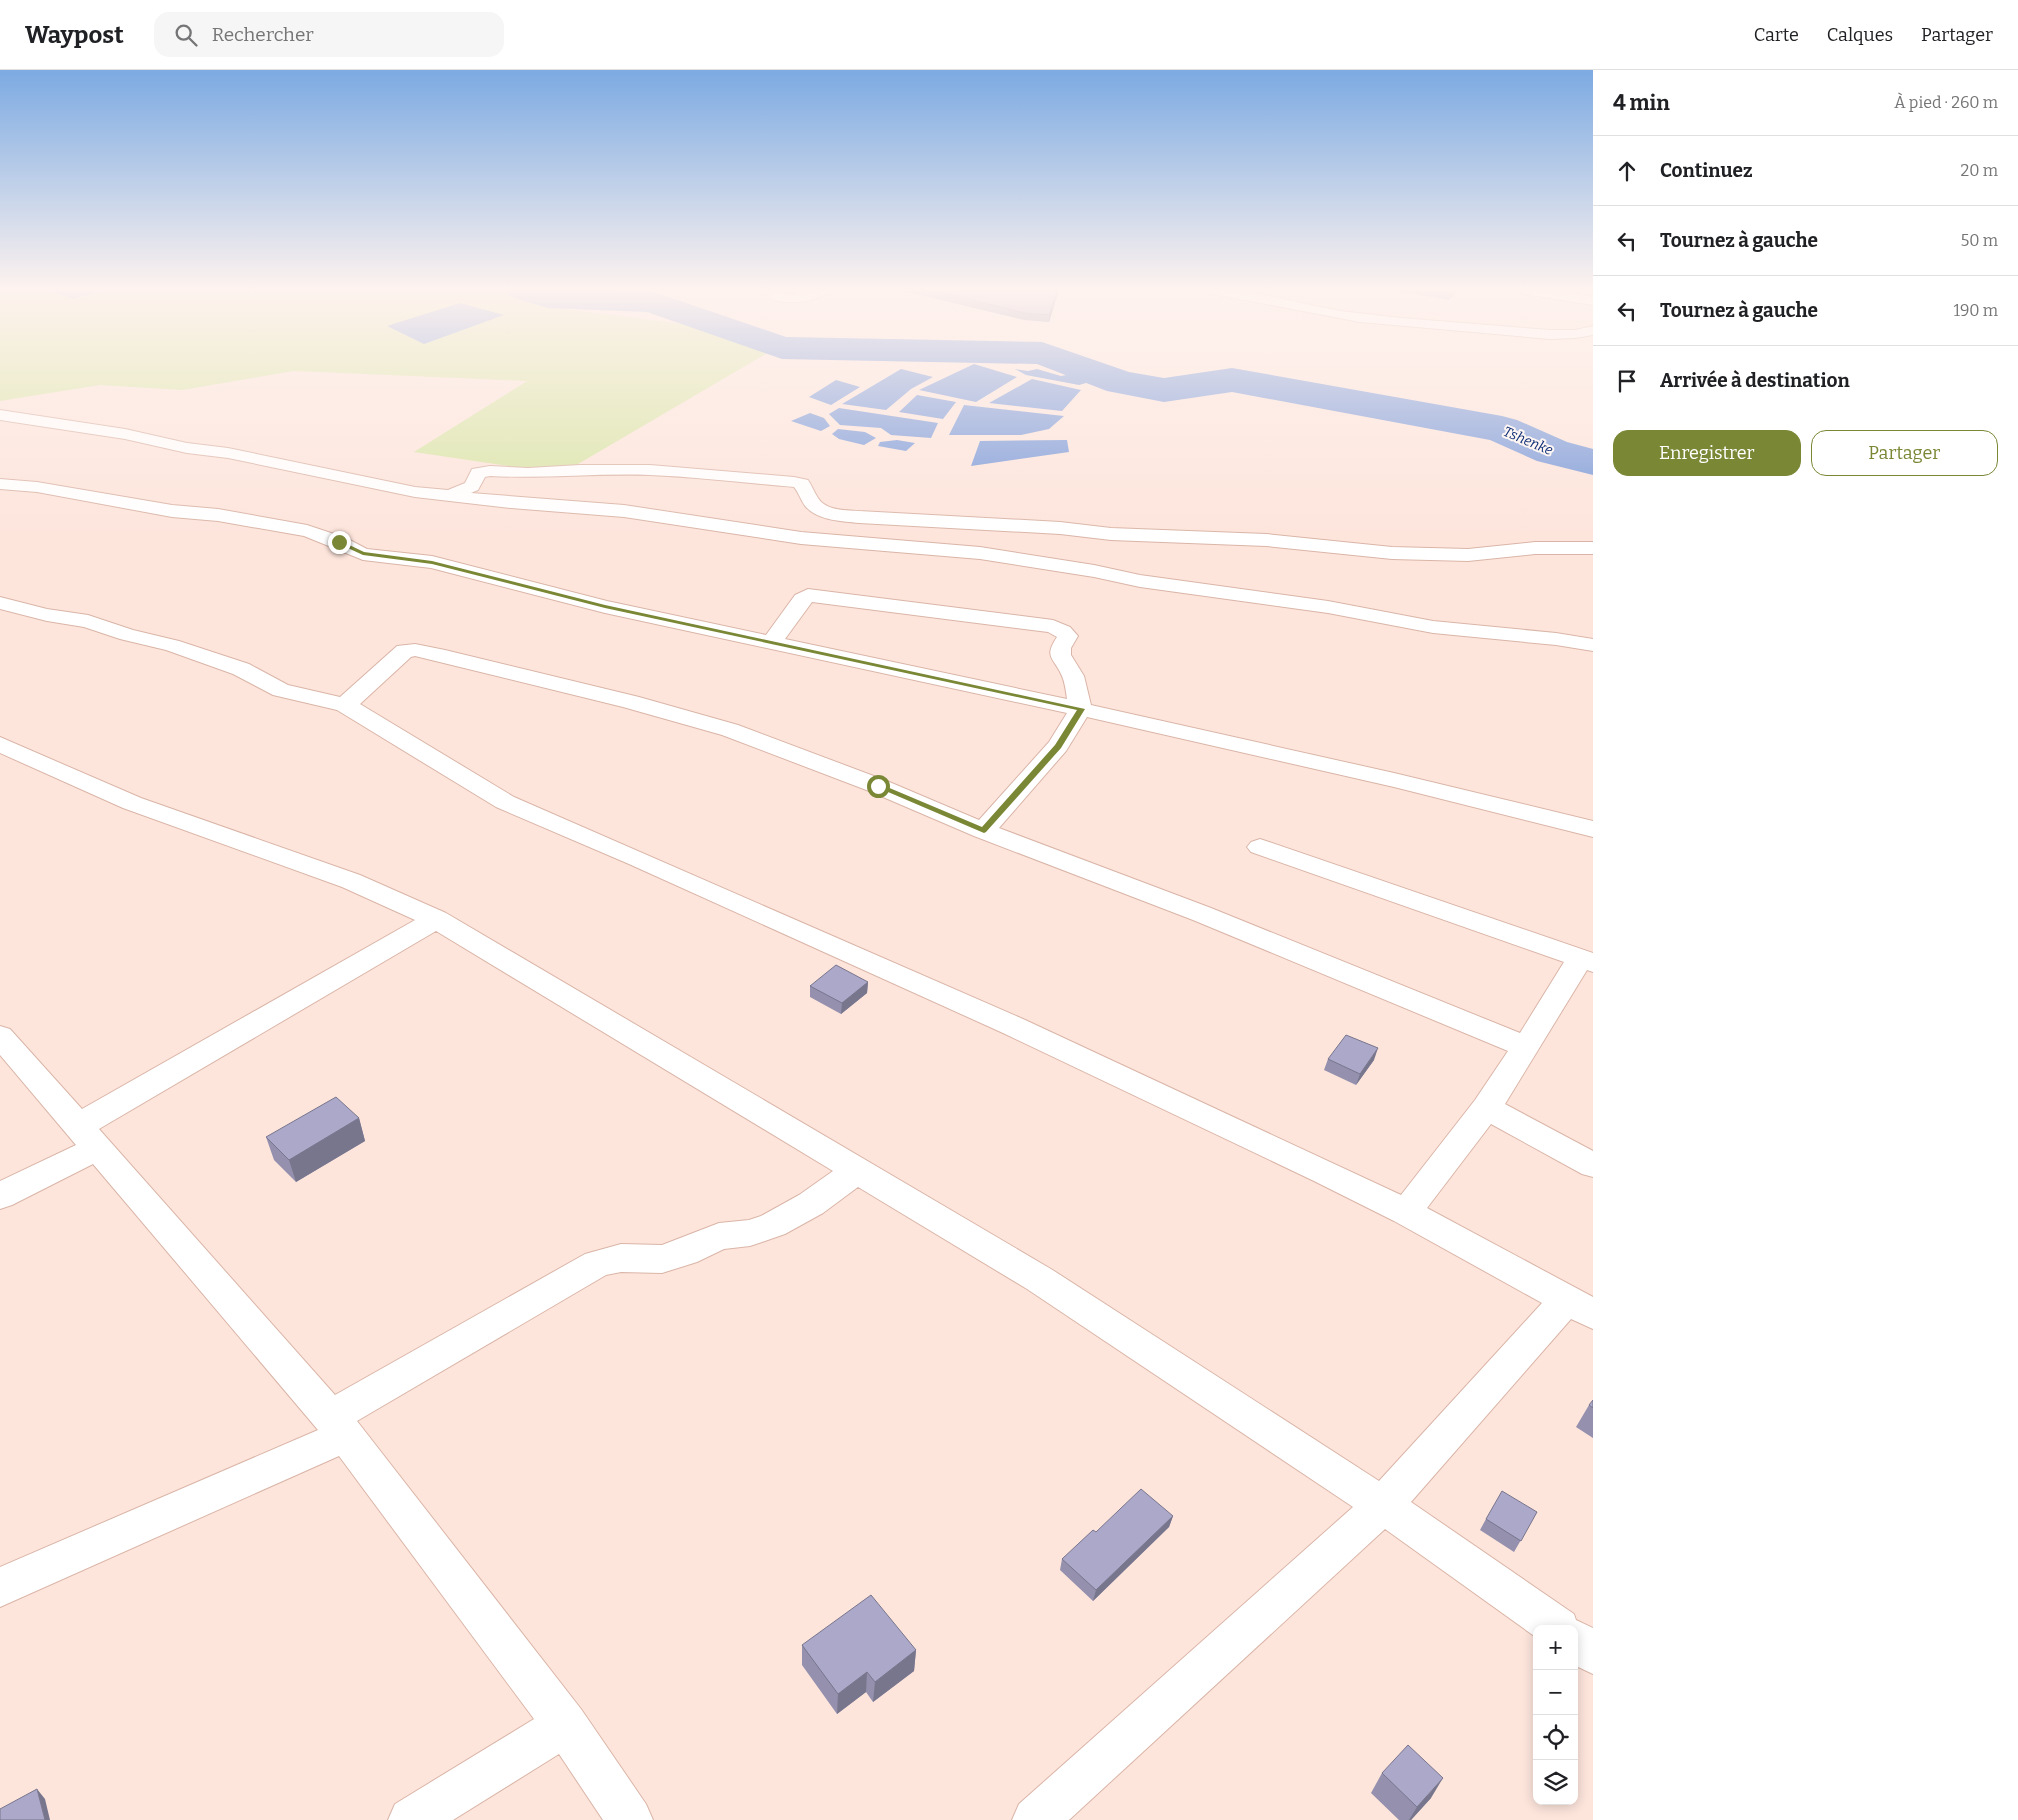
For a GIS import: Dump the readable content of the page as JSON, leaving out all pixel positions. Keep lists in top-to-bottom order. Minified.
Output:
{"water":["Tshenke"],"page":{"header":"Waypost","search":"Rechercher","nav":["Carte","Calques","Partager"],"heading":["4 min","À pied · 260 m"],"list":[["Continuez","20 m"],["Tournez à gauche","50 m"],["Tournez à gauche","190 m"],"Arrivée à destination"],"buttons":["Enregistrer","Partager"],"map_buttons":["+","−"]}}
